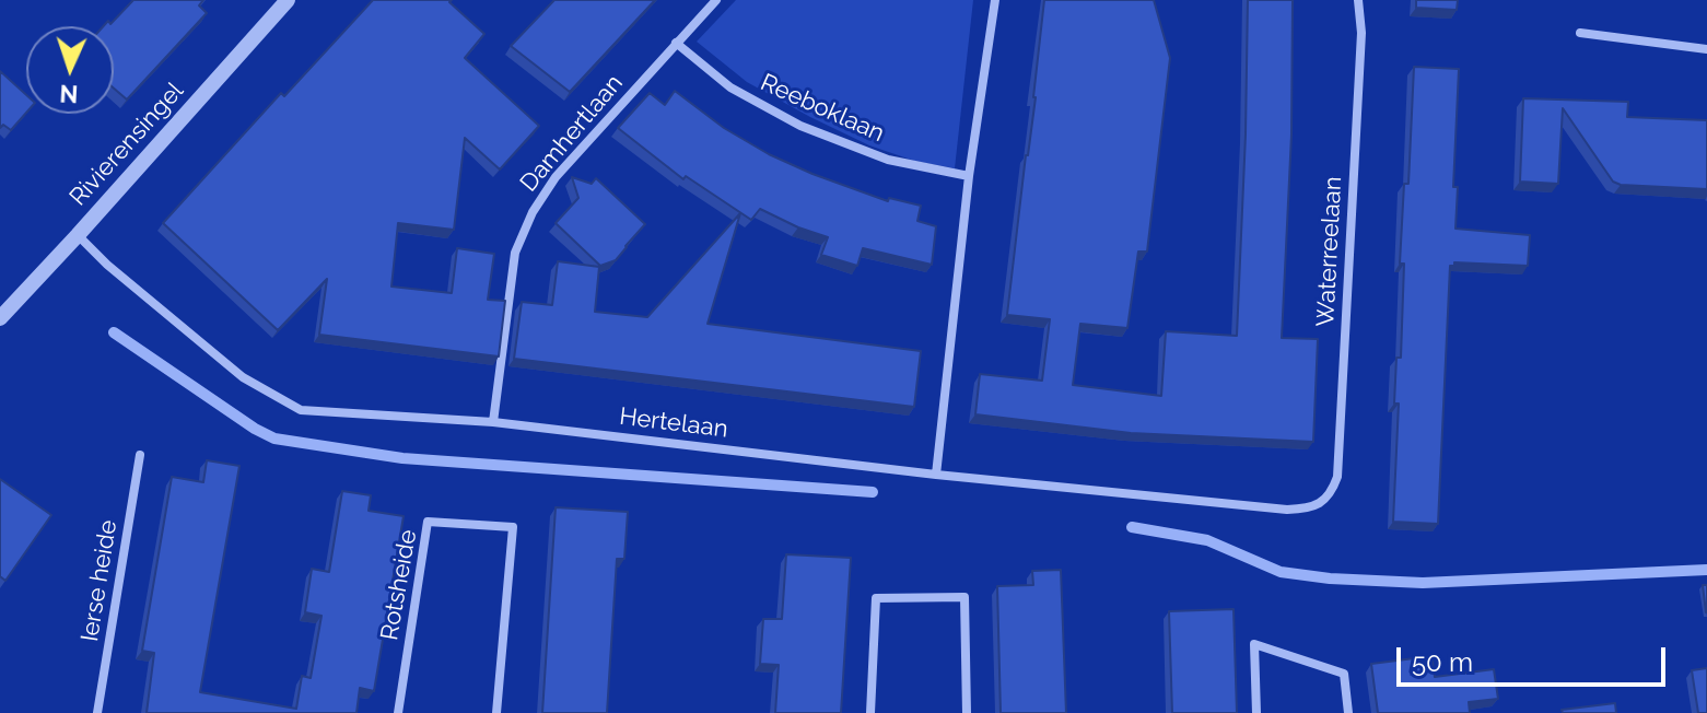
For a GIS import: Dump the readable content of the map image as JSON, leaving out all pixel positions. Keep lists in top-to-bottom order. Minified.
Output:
{"streets":{"street":["Reeboklaan","Damhertlaan","Rivierensingel","Waterreelaan","Hertelaan","Ierse heide","Rotsheide"]},"crossings":[["Reeboklaan","Damhertlaan"],["Damhertlaan","Hertelaan"],["Rivierensingel","Hertelaan"],["Waterreelaan","Hertelaan"]],"scale_bar":"50 m","north":"bottom"}
